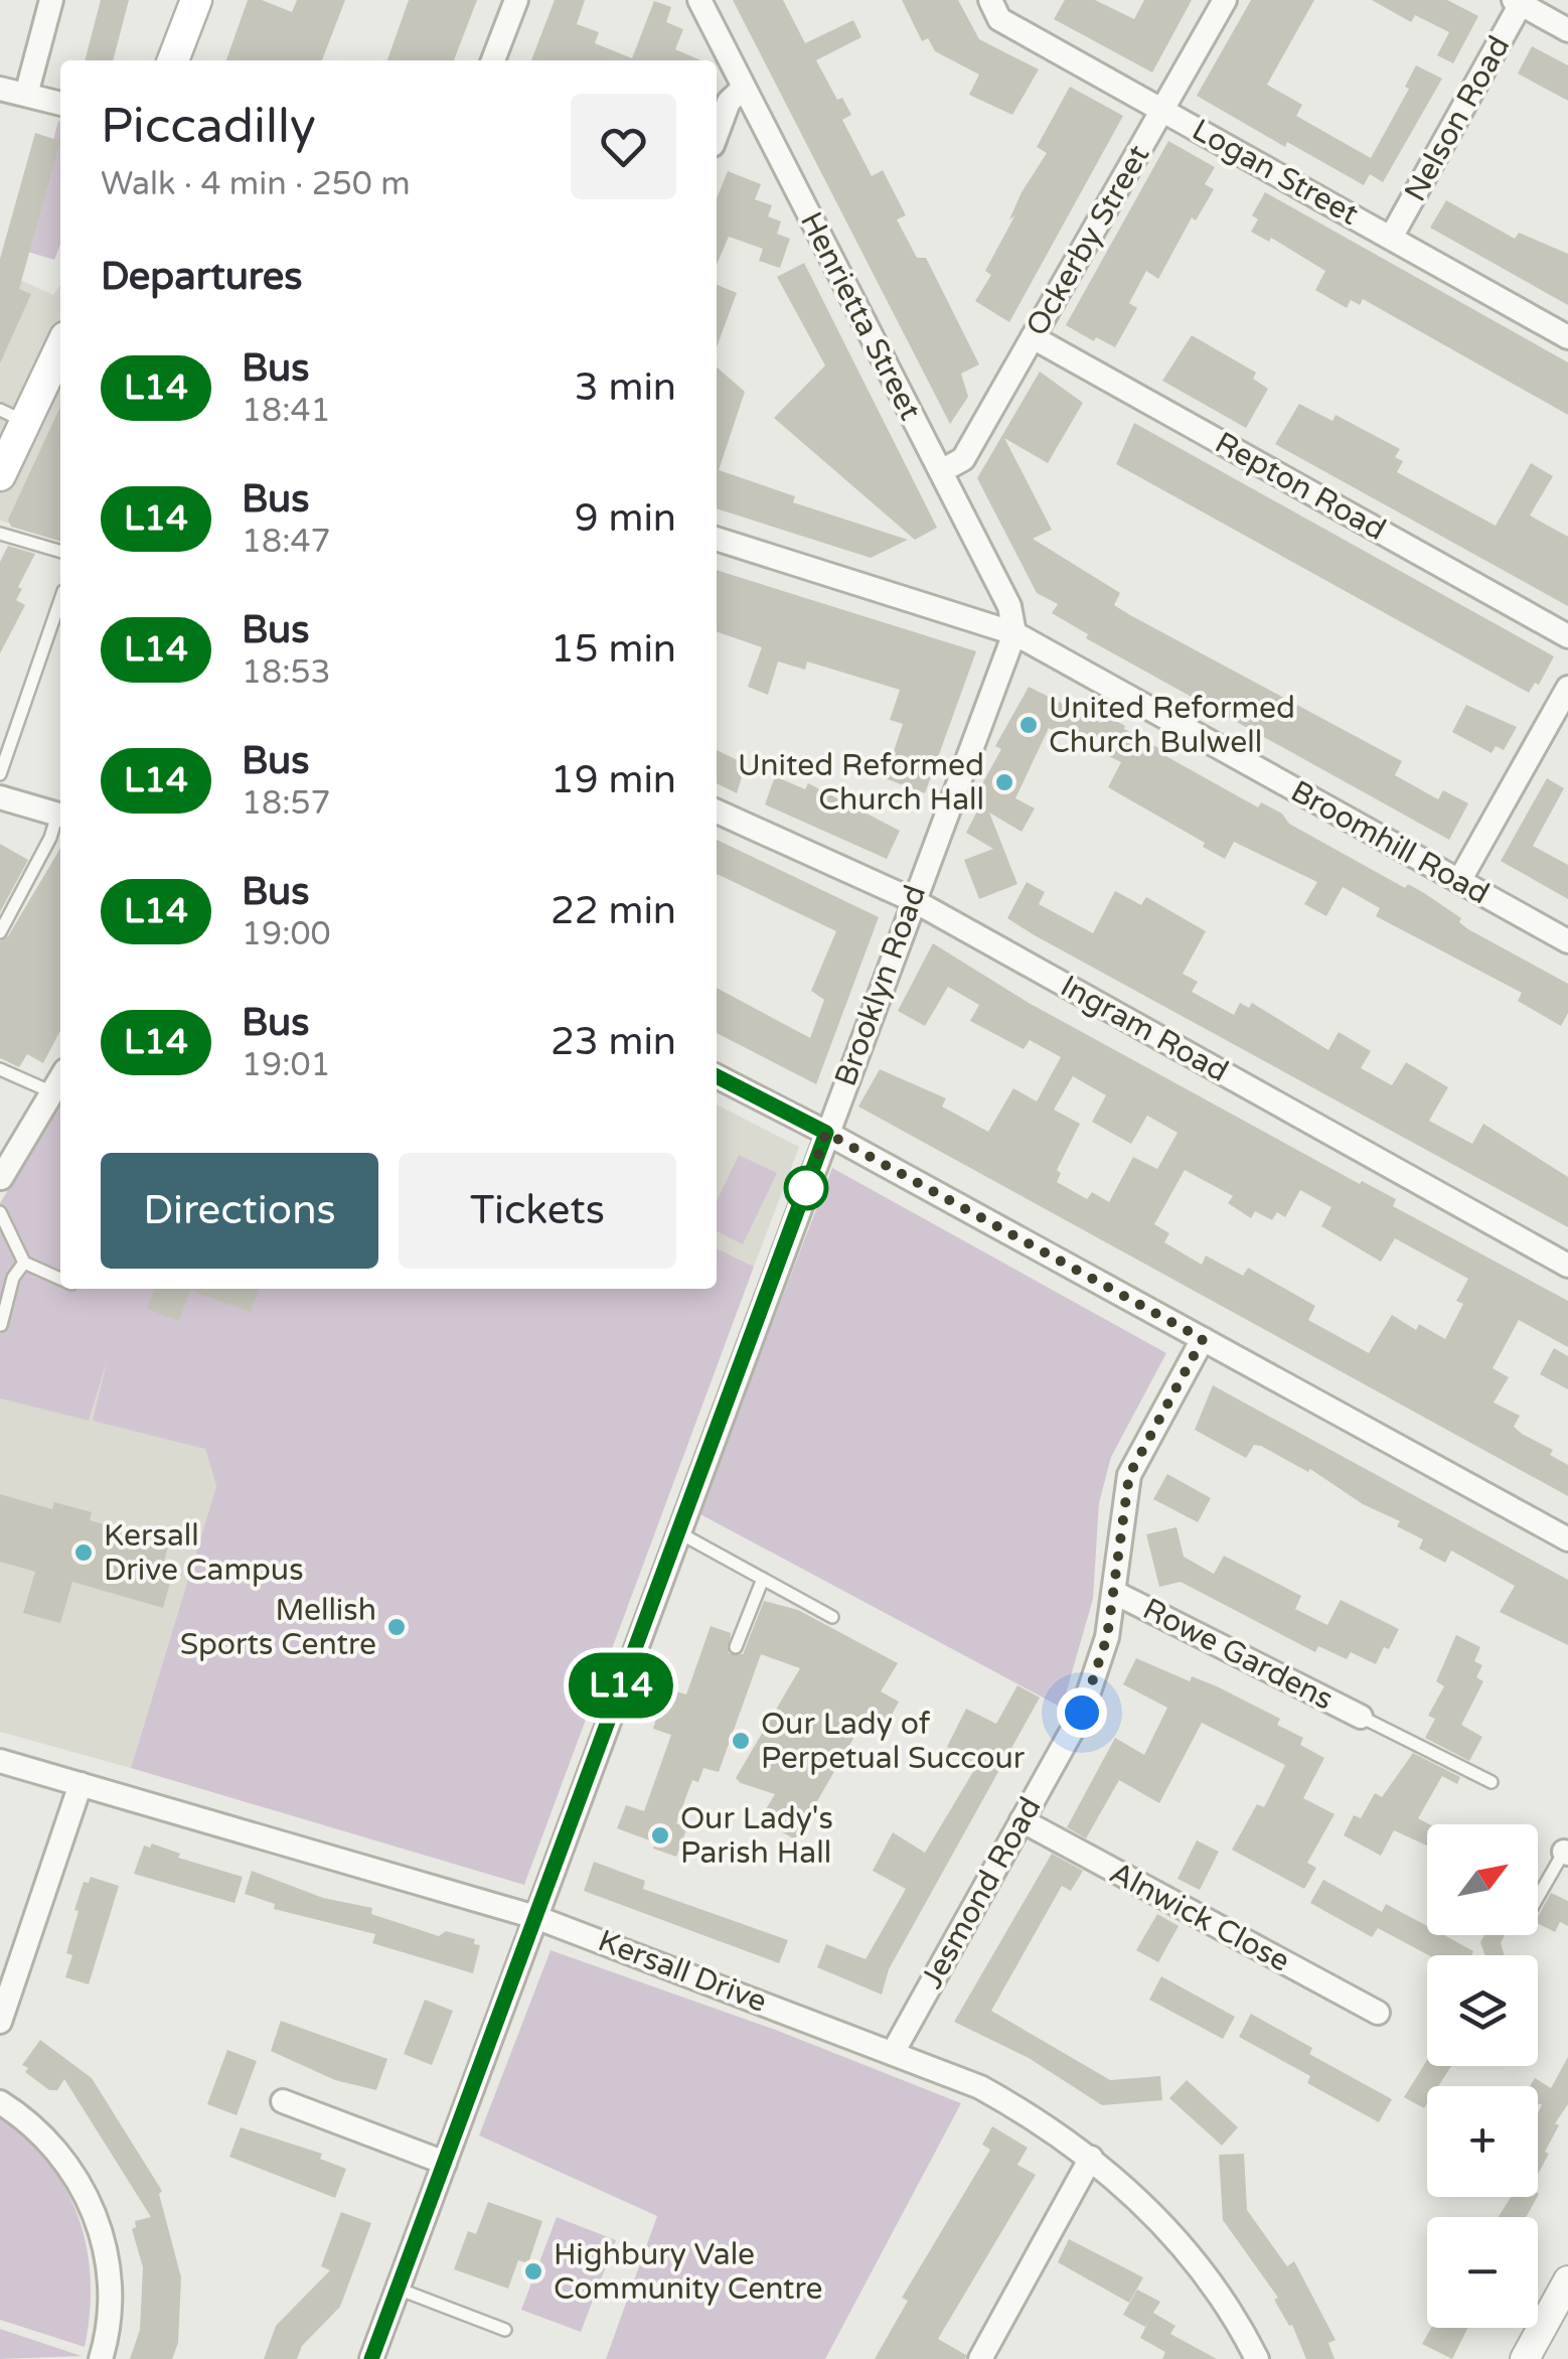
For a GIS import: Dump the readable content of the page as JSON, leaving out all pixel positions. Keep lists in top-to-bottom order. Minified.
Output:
{"streets":{"street":["Nelson Road","Logan Street","Ockerby Street","Henrietta Street","Repton Road","Broomhill Road","Brooklyn Road","Ingram Road","Rowe Gardens","Jesmond Road","Alnwick Close","Kersall Drive"]},"crossings":[["Nelson Road","Logan Street"],["Logan Street","Ockerby Street"],["Ockerby Street","Henrietta Street"],["Ockerby Street","Repton Road"],["Henrietta Street","Broomhill Road"],["Henrietta Street","Brooklyn Road"],["Broomhill Road","Brooklyn Road"],["Brooklyn Road","Ingram Road"],["Brooklyn Road","Kersall Drive"],["Rowe Gardens","Jesmond Road"],["Jesmond Road","Alnwick Close"],["Jesmond Road","Kersall Drive"]],"places":["United Reformed Church Bulwell","United Reformed Church Hall","Kersall Drive Campus","Mellish Sports Centre","Our Lady of Perpetual Succour","Our Lady's Parish Hall","Highbury Vale Community Centre"],"lines":["bus line L14"],"north":"top right","page":{"on_map":"L14","heading":[["Piccadilly","Walk · 4 min · 250 m"],"Departures"],"list":[{"mark":"L14","name":"Bus","note":"18:41","value":"3 min"},{"mark":"L14","name":"Bus","note":"18:47","value":"9 min"},{"mark":"L14","name":"Bus","note":"18:53","value":"15 min"},{"mark":"L14","name":"Bus","note":"18:57","value":"19 min"},{"mark":"L14","name":"Bus","note":"19:00","value":"22 min"},{"mark":"L14","name":"Bus","note":"19:01","value":"23 min"}],"buttons":["Directions","Tickets"],"map_buttons":["+","−"]}}
